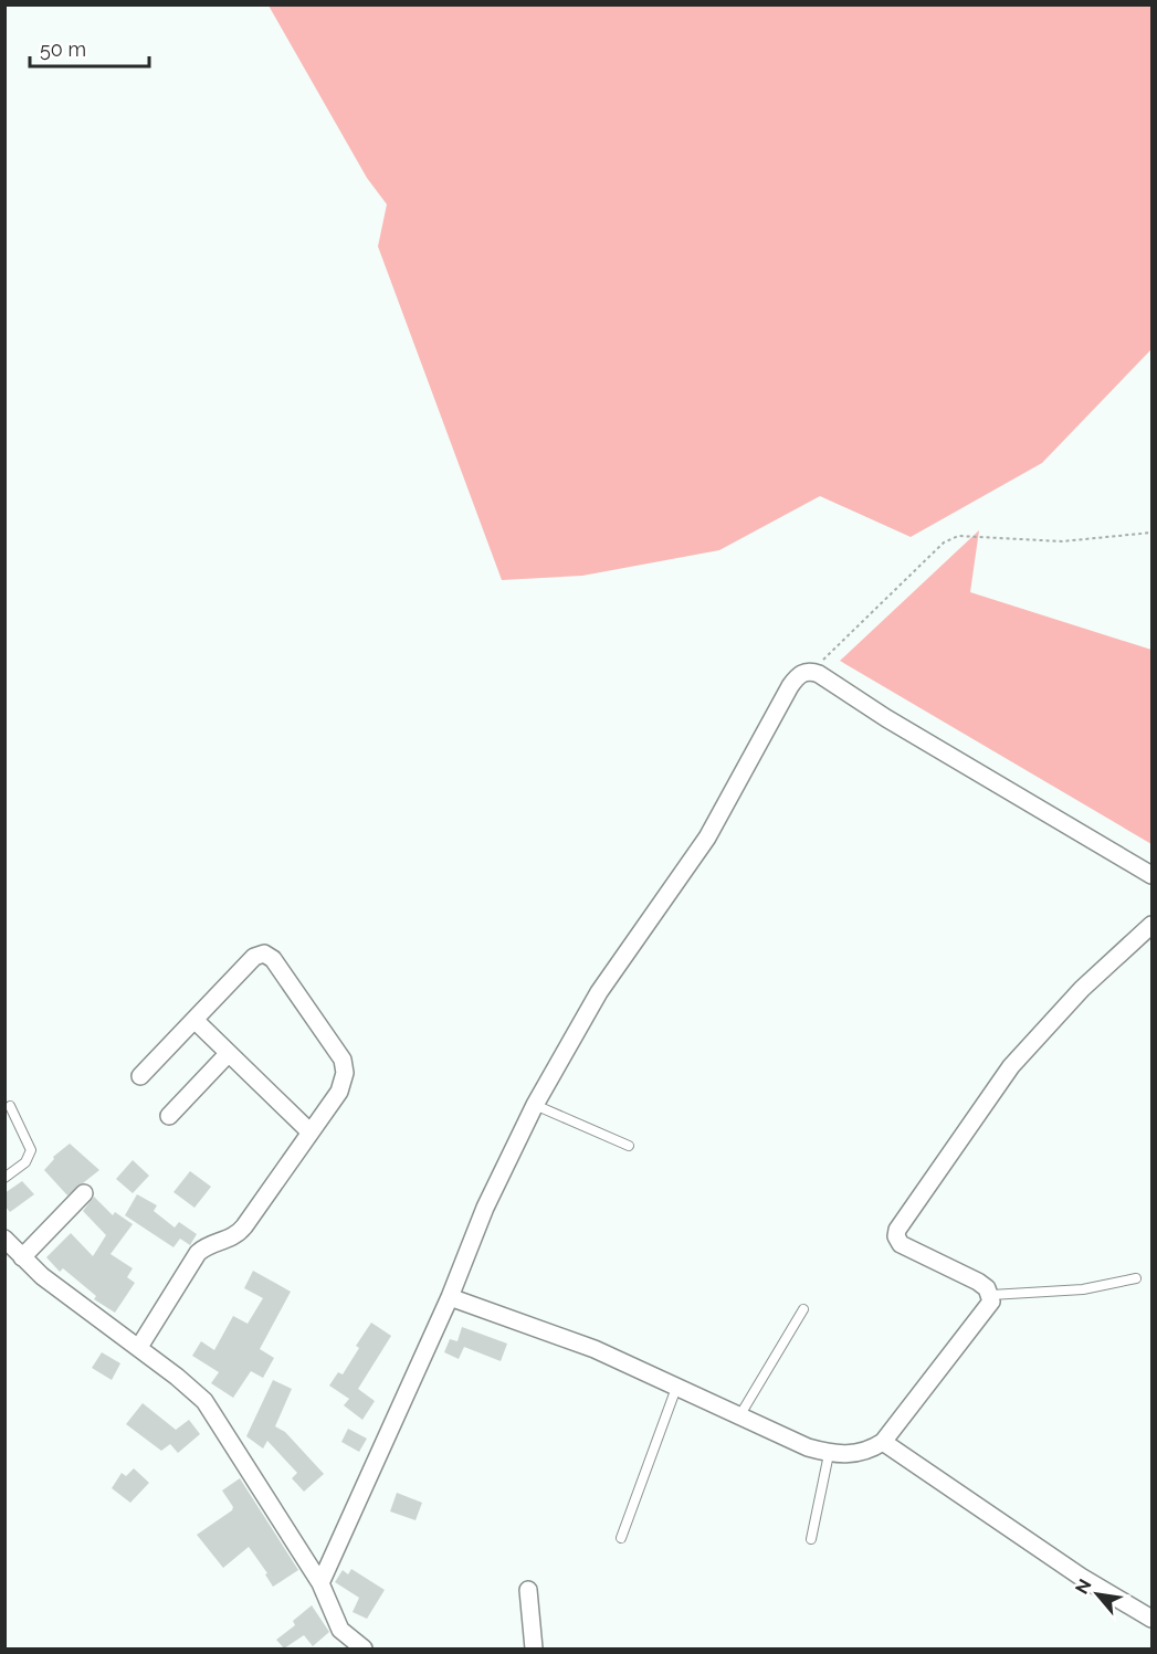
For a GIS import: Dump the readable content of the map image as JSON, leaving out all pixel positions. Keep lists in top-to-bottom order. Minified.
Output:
{"scale_bar":"50 m","north":"top left"}
